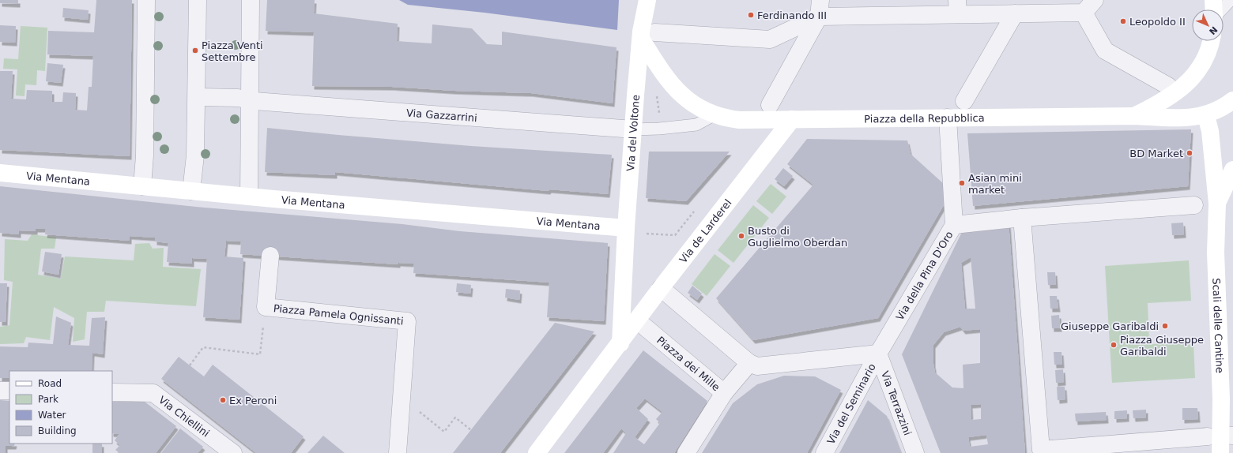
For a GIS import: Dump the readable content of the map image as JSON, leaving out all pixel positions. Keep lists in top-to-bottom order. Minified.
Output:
{"streets":{"main road":["Piazza della Repubblica","Via del Voltone","Via Mentana","Via de Larderel","Scali delle Cantine"],"street":["Via Gazzarrini","Via della Pina D'Oro","Piazza Pamela Ognissanti","Piazza dei Mille","Via del Seminario","Via Terrazzini","Via Chiellini"]},"crossings":[["Via Gazzarrini","Via del Voltone"],["Piazza della Repubblica","Via del Voltone"],["Piazza della Repubblica","Via de Larderel"],["Piazza della Repubblica","Via della Pina D'Oro"],["Piazza della Repubblica","Scali delle Cantine"],["Via del Voltone","Via Mentana"],["Via de Larderel","Piazza dei Mille"],["Via della Pina D'Oro","Via del Seminario"],["Via della Pina D'Oro","Via Terrazzini"],["Via del Seminario","Via Terrazzini"]],"places":["Ferdinando III","Leopoldo II","Piazza Venti Settembre","BD Market","Asian mini market","Busto di Guglielmo Oberdan","Giuseppe Garibaldi","Piazza Giuseppe Garibaldi","Ex Peroni"],"legend":["Road","Park","Water","Building"],"north":"bottom right"}
